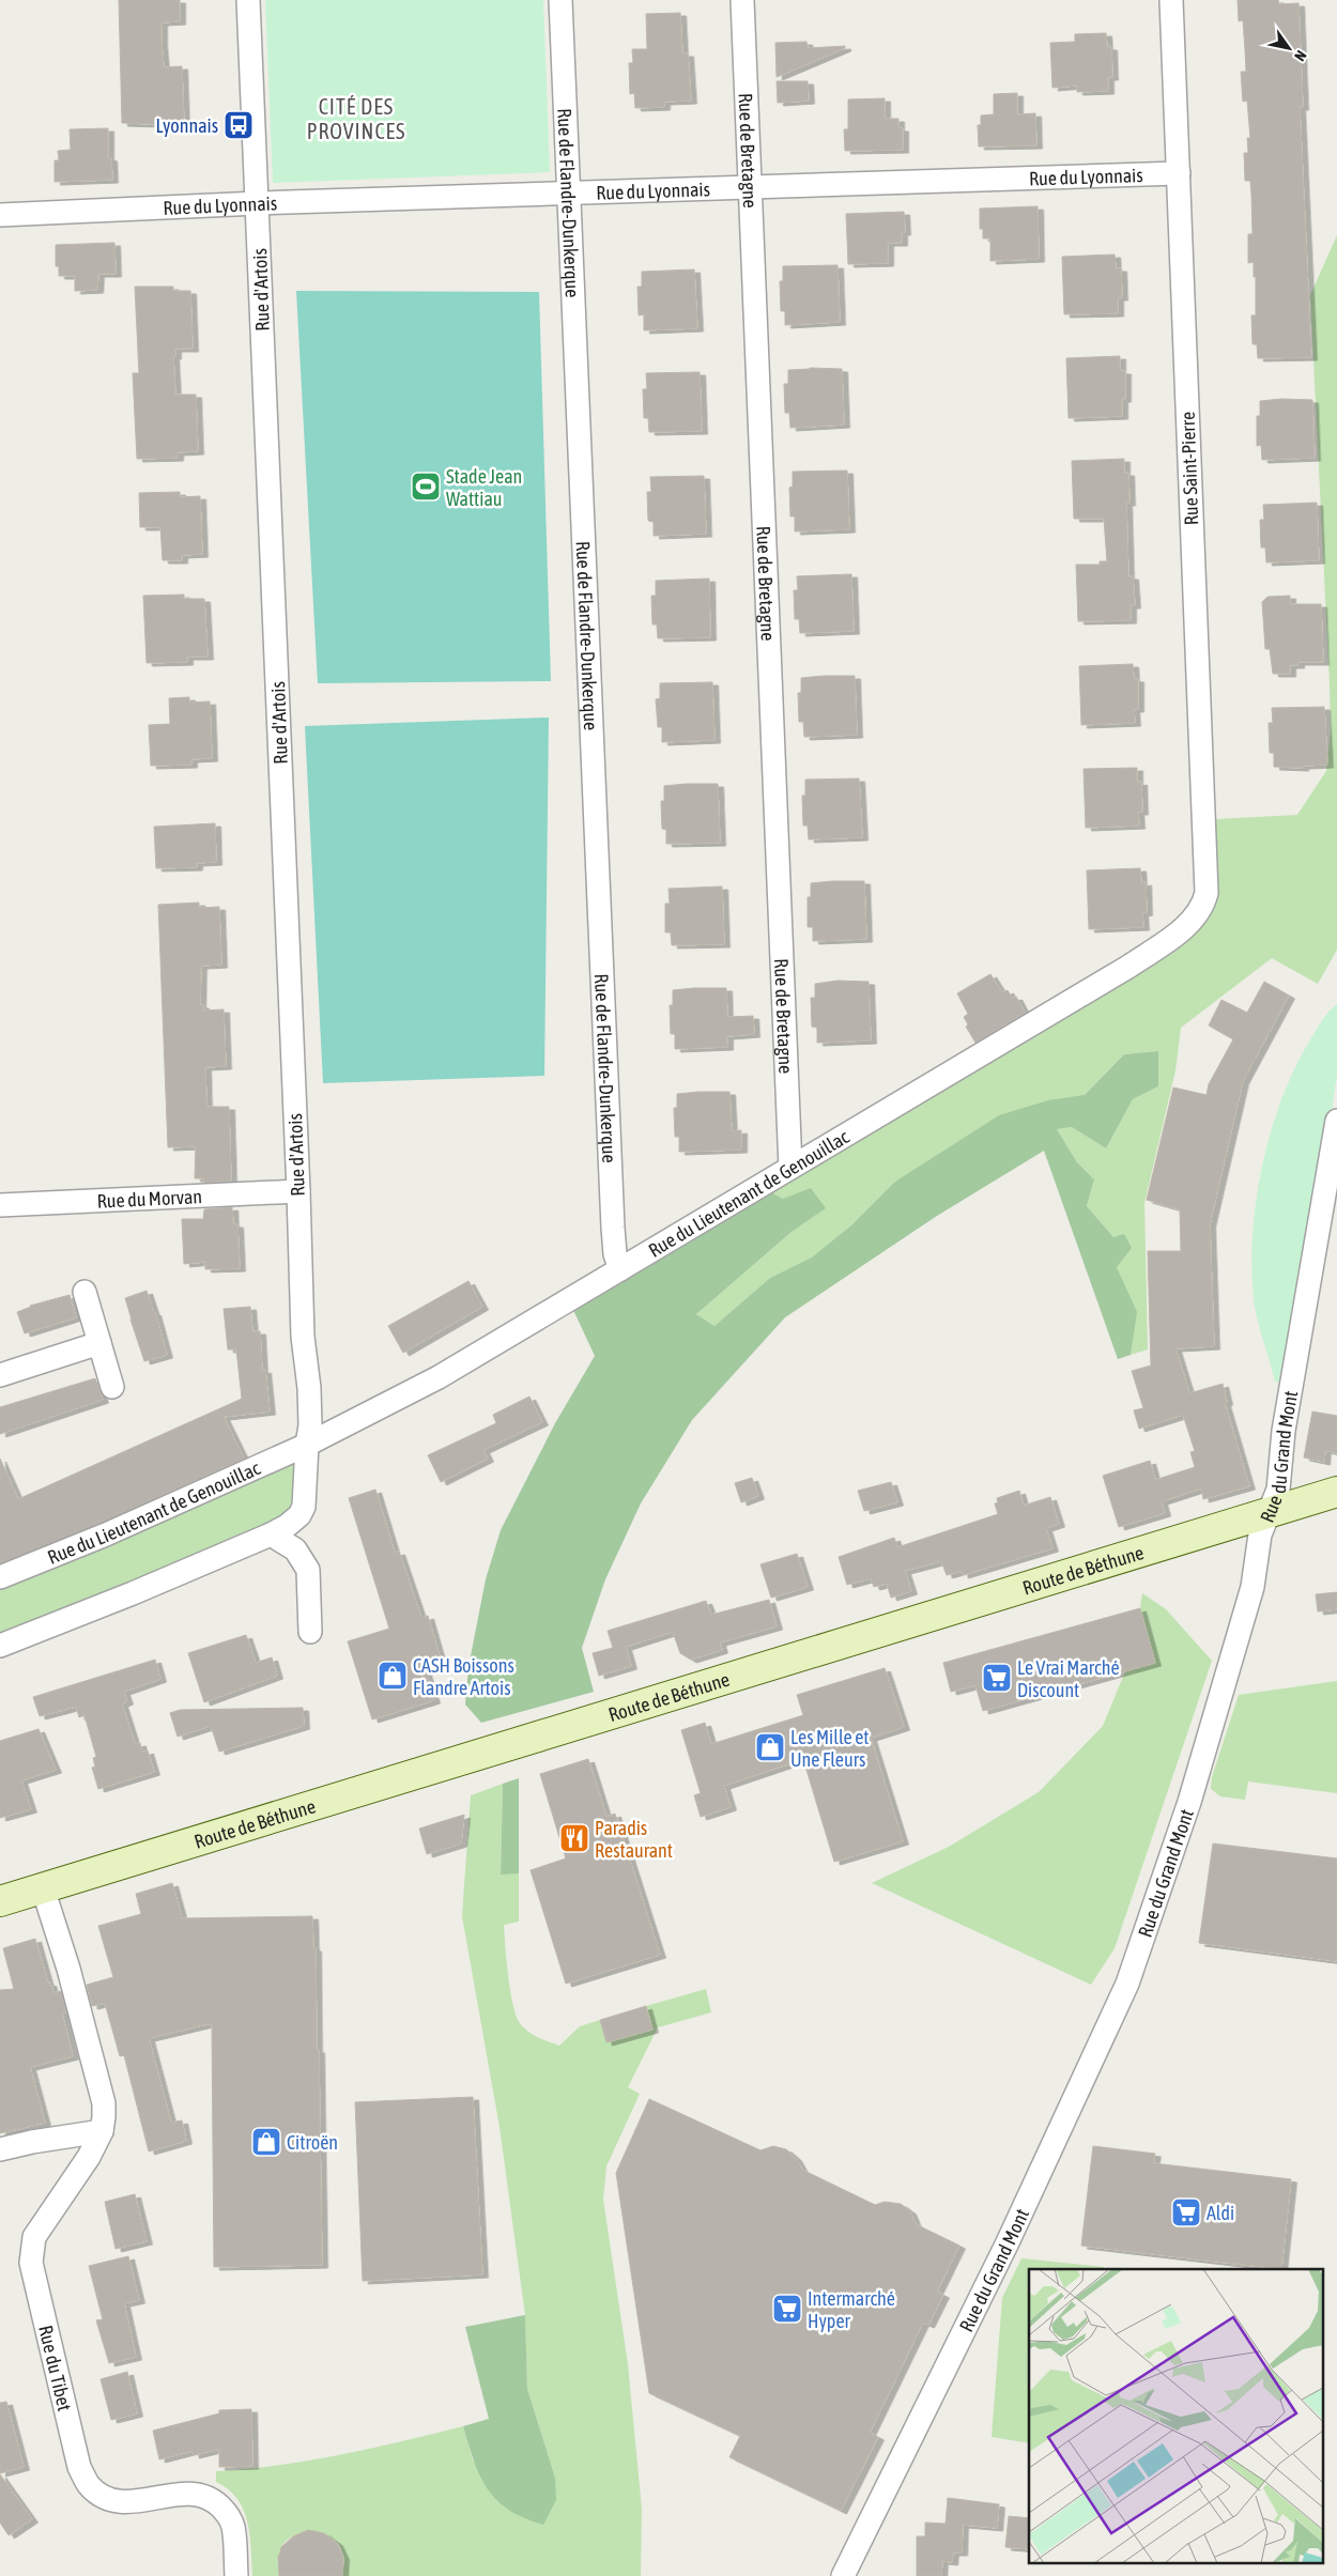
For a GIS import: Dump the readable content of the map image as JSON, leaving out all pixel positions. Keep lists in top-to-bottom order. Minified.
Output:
{"streets":{"main road":["Route de Béthune"],"street":["Rue de Bretagne","Rue du Lyonnais","Rue de Flandre-Dunkerque","Rue d'Artois","Rue Saint-Pierre","Rue du Lieutenant de Genouillac","Rue du Morvan","Rue du Grand Mont","Rue du Tibet"]},"crossings":[["Rue de Bretagne","Rue du Lyonnais"],["Rue de Bretagne","Rue du Lieutenant de Genouillac"],["Rue du Lyonnais","Rue de Flandre-Dunkerque"],["Rue du Lyonnais","Rue d'Artois"],["Rue du Lyonnais","Rue Saint-Pierre"],["Rue de Flandre-Dunkerque","Rue du Lieutenant de Genouillac"],["Rue d'Artois","Rue du Lieutenant de Genouillac"],["Rue d'Artois","Rue du Morvan"],["Rue Saint-Pierre","Rue du Lieutenant de Genouillac"],["Rue du Grand Mont","Route de Béthune"],["Route de Béthune","Rue du Tibet"]],"districts":["CITÉ DES PROVINCES"],"places":{"bus stop":["Lyonnais"],"sports":["Stade Jean Wattiau"],"shop":["CASH Boissons Flandre Artois","Les Mille et Une Fleurs","Citroën"],"supermarket":["Le Vrai Marché Discount","Aldi","Intermarché Hyper"],"restaurant":["Paradis Restaurant"]},"north":"bottom right"}
